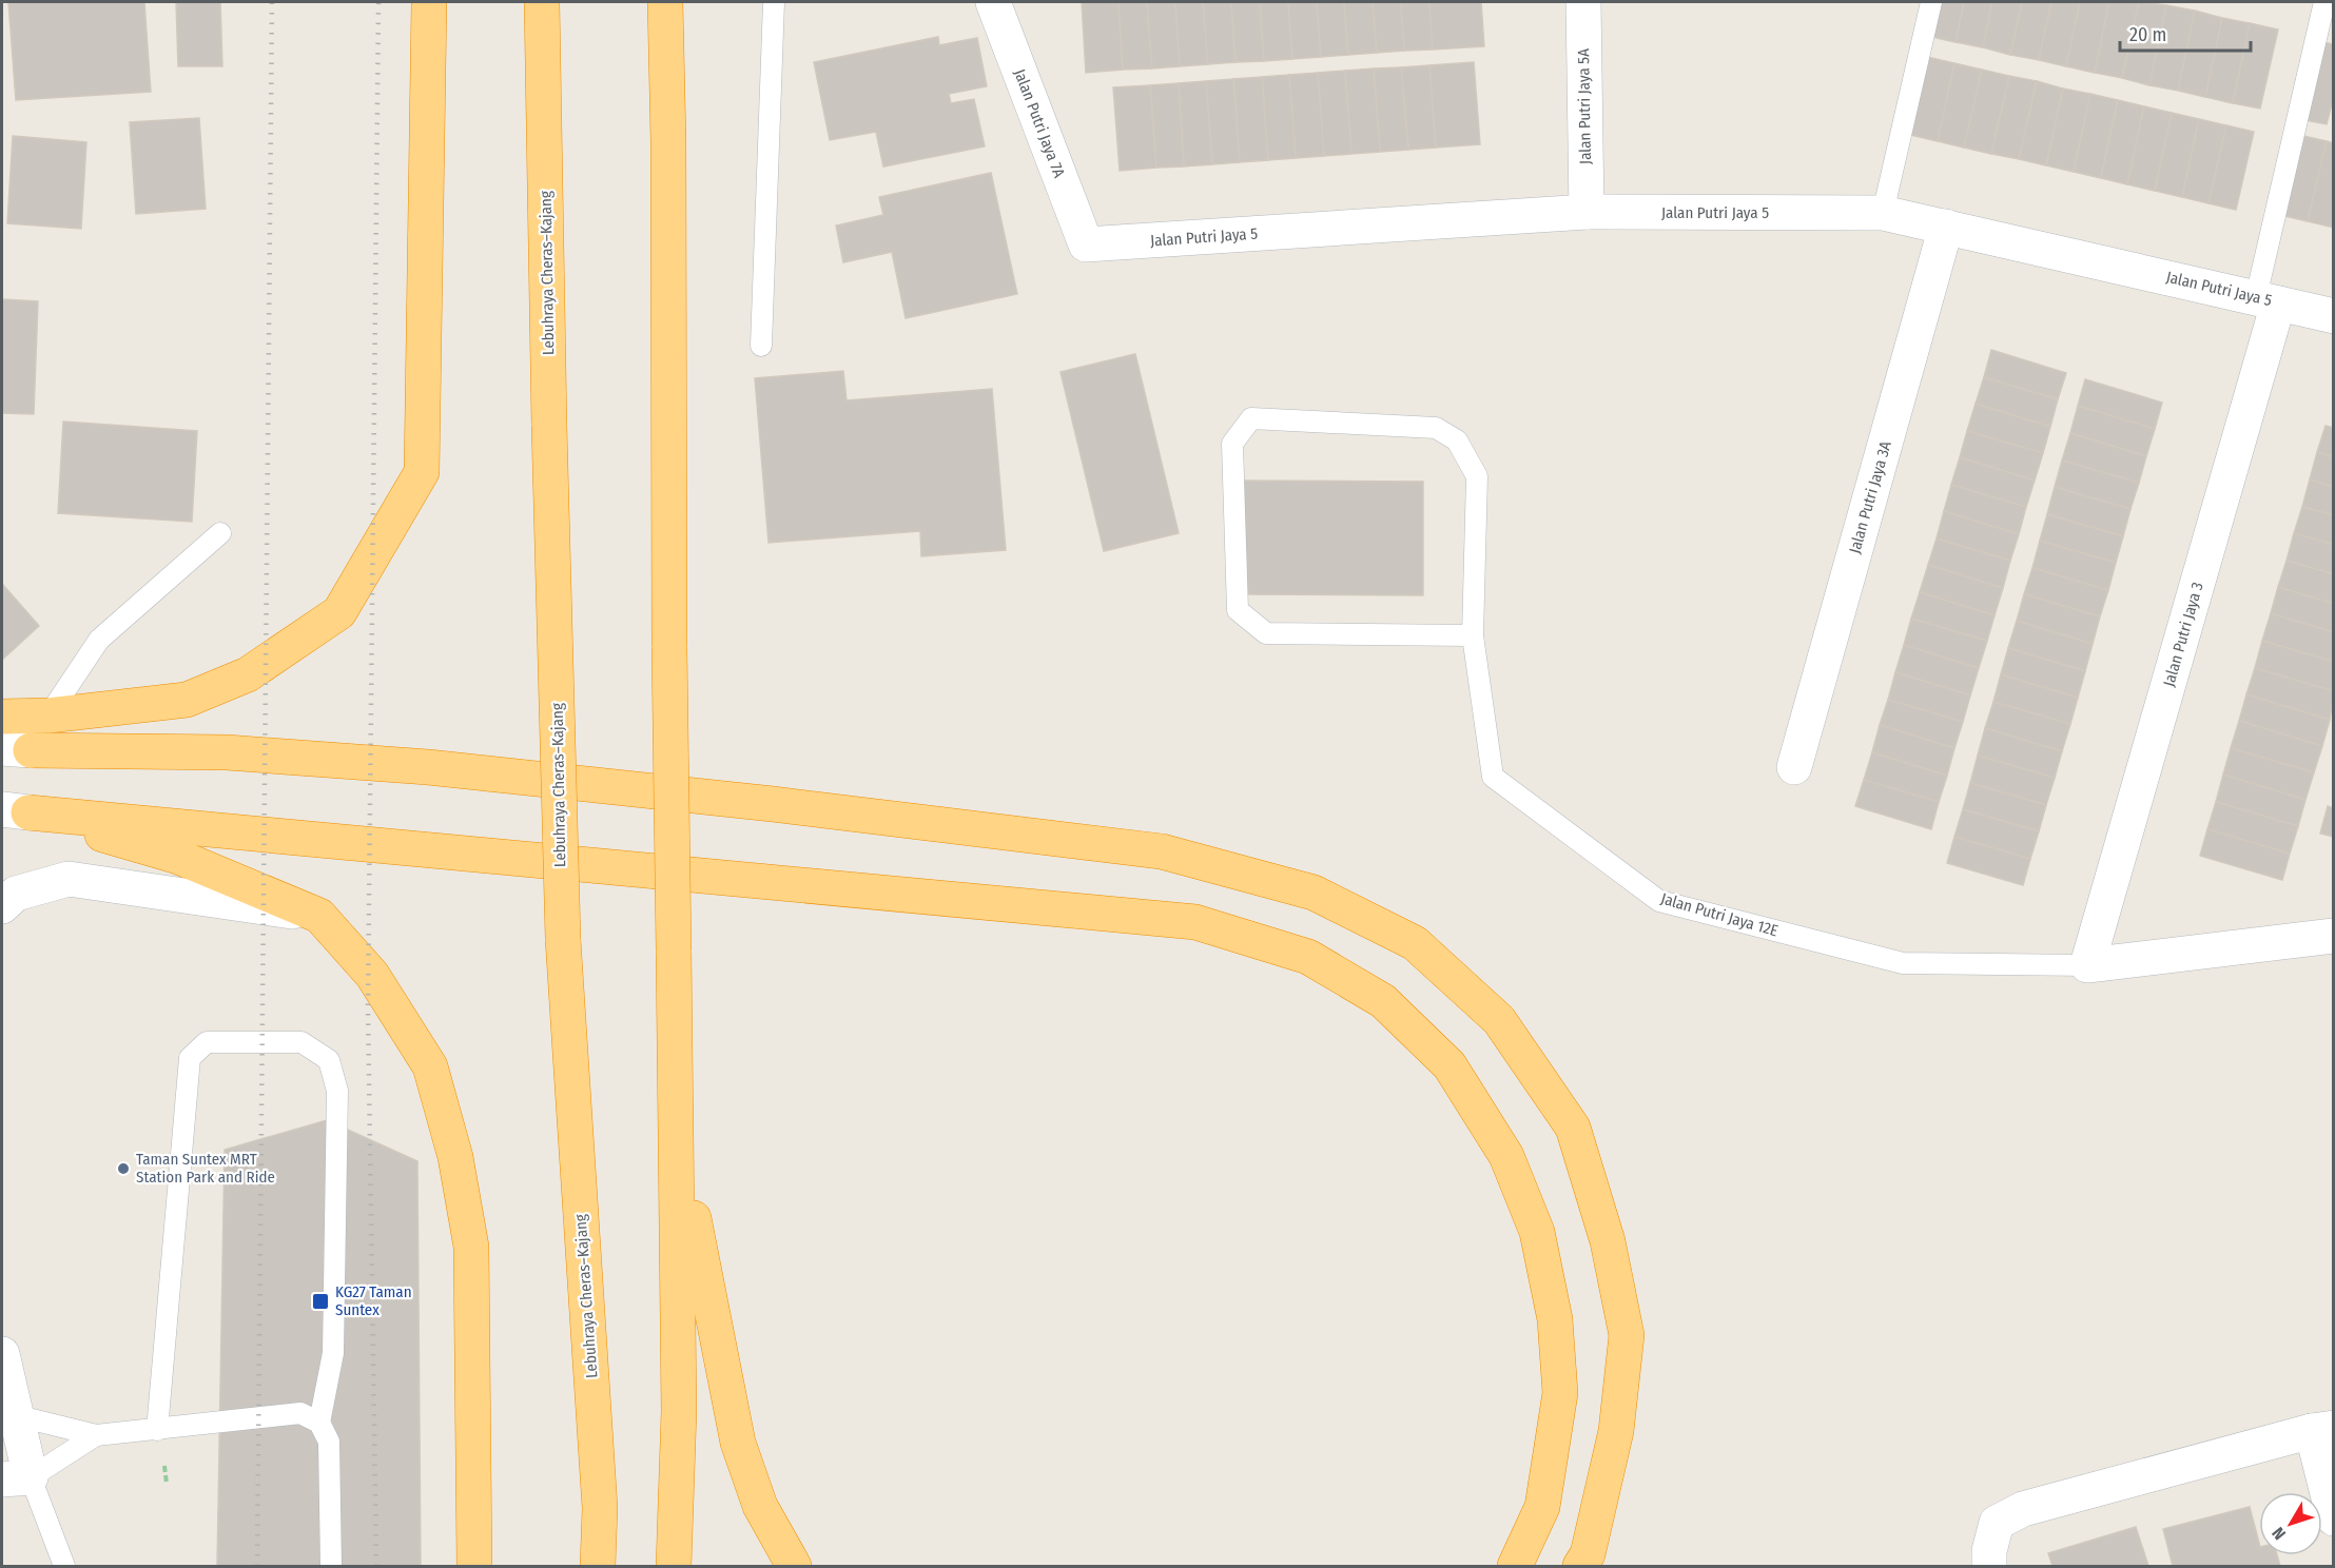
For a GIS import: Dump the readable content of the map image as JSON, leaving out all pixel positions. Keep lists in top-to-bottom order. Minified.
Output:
{"streets":{"highway":["Lebuhraya Cheras–Kajang"],"street":["Jalan Putri Jaya 5A","Jalan Putri Jaya 7A","Jalan Putri Jaya 5","Jalan Putri Jaya 3A","Jalan Putri Jaya 3"],"lane":["Jalan Putri Jaya 12E"]},"crossings":[["Jalan Putri Jaya 5A","Jalan Putri Jaya 5"],["Jalan Putri Jaya 7A","Jalan Putri Jaya 5"],["Jalan Putri Jaya 5","Jalan Putri Jaya 3A"],["Jalan Putri Jaya 5","Jalan Putri Jaya 3"],["Jalan Putri Jaya 3","Jalan Putri Jaya 12E"]],"places":{"other":["Taman Suntex MRT Station Park and Ride"],"transit":["KG27 Taman Suntex"]},"scale_bar":"20 m","north":"bottom left"}
